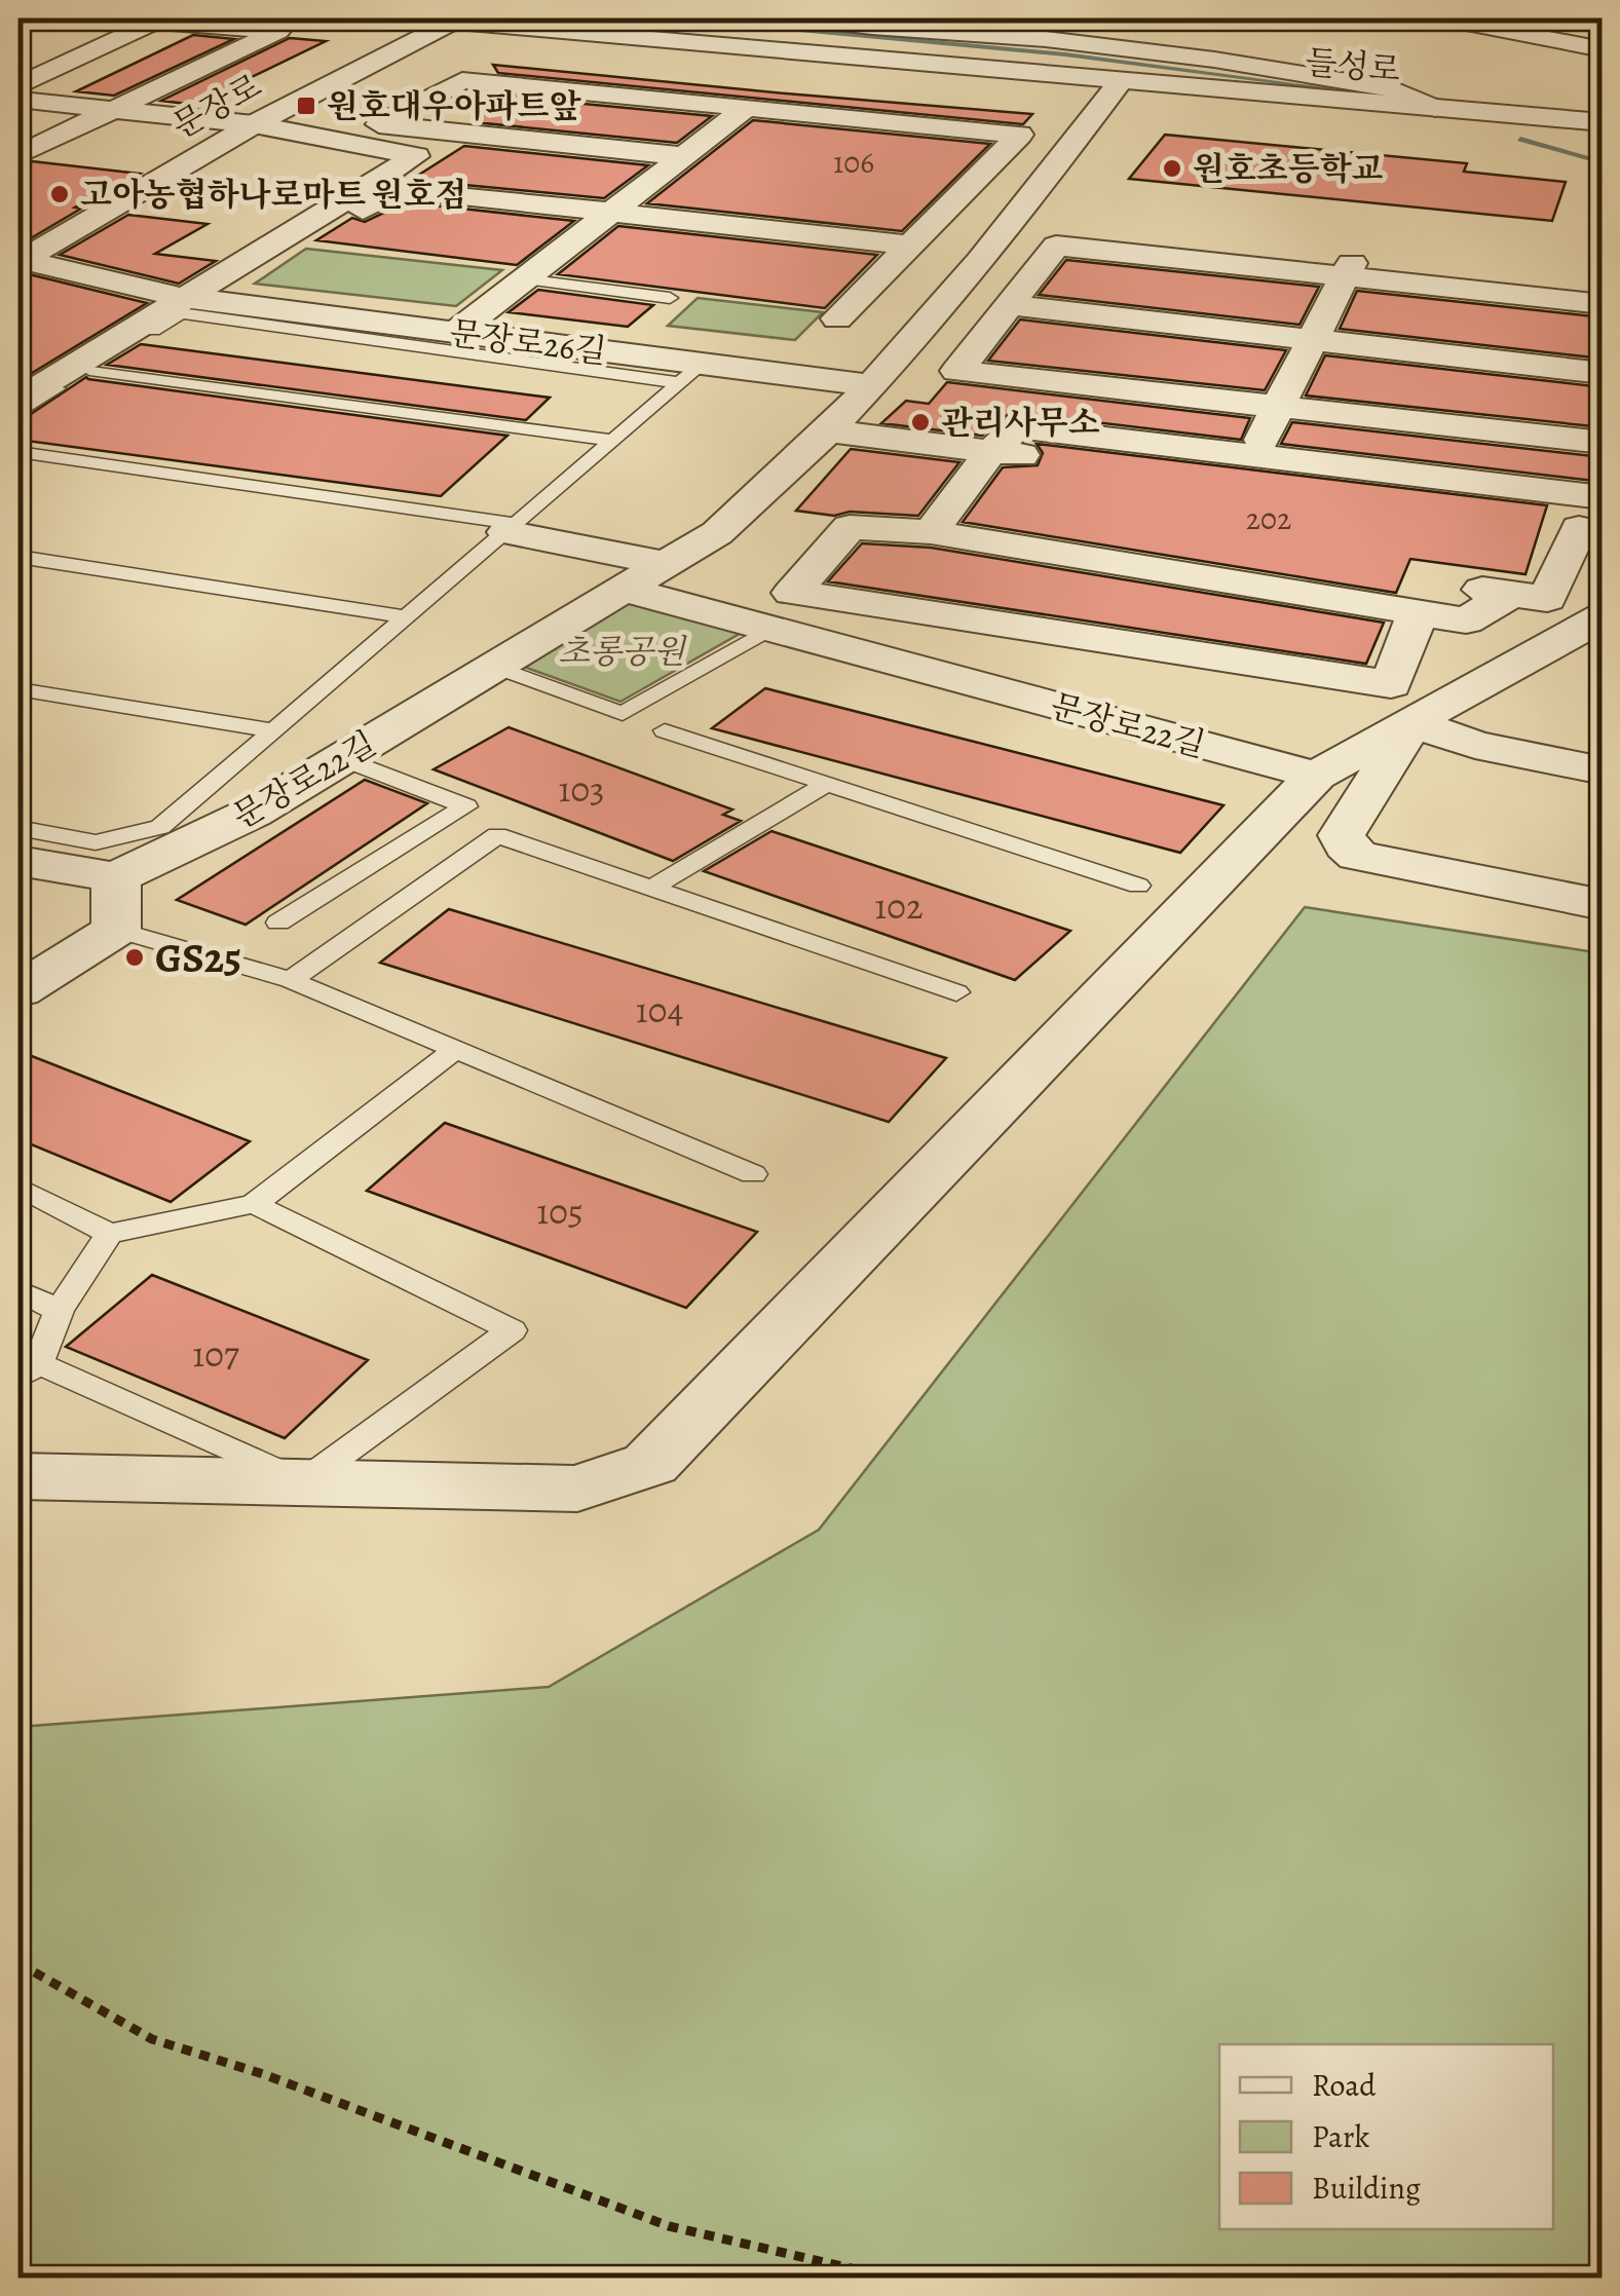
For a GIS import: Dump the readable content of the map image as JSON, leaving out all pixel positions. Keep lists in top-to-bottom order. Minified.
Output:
{"streets":{"street":["들성로","문장로","문장로26길","문장로22길"]},"crossings":[["들성로","문장로"],["들성로","문장로22길"],["문장로","문장로26길"],["문장로26길","문장로22길"]],"parks":["초롱공원"],"places":{"transit":["원호대우아파트앞"],"other":["원호초등학교","고아농협하나로마트 원호점","관리사무소","GS25"]},"house_numbers":["106","202","103","102","104","105","107"],"legend":["Road","Park","Building"]}
